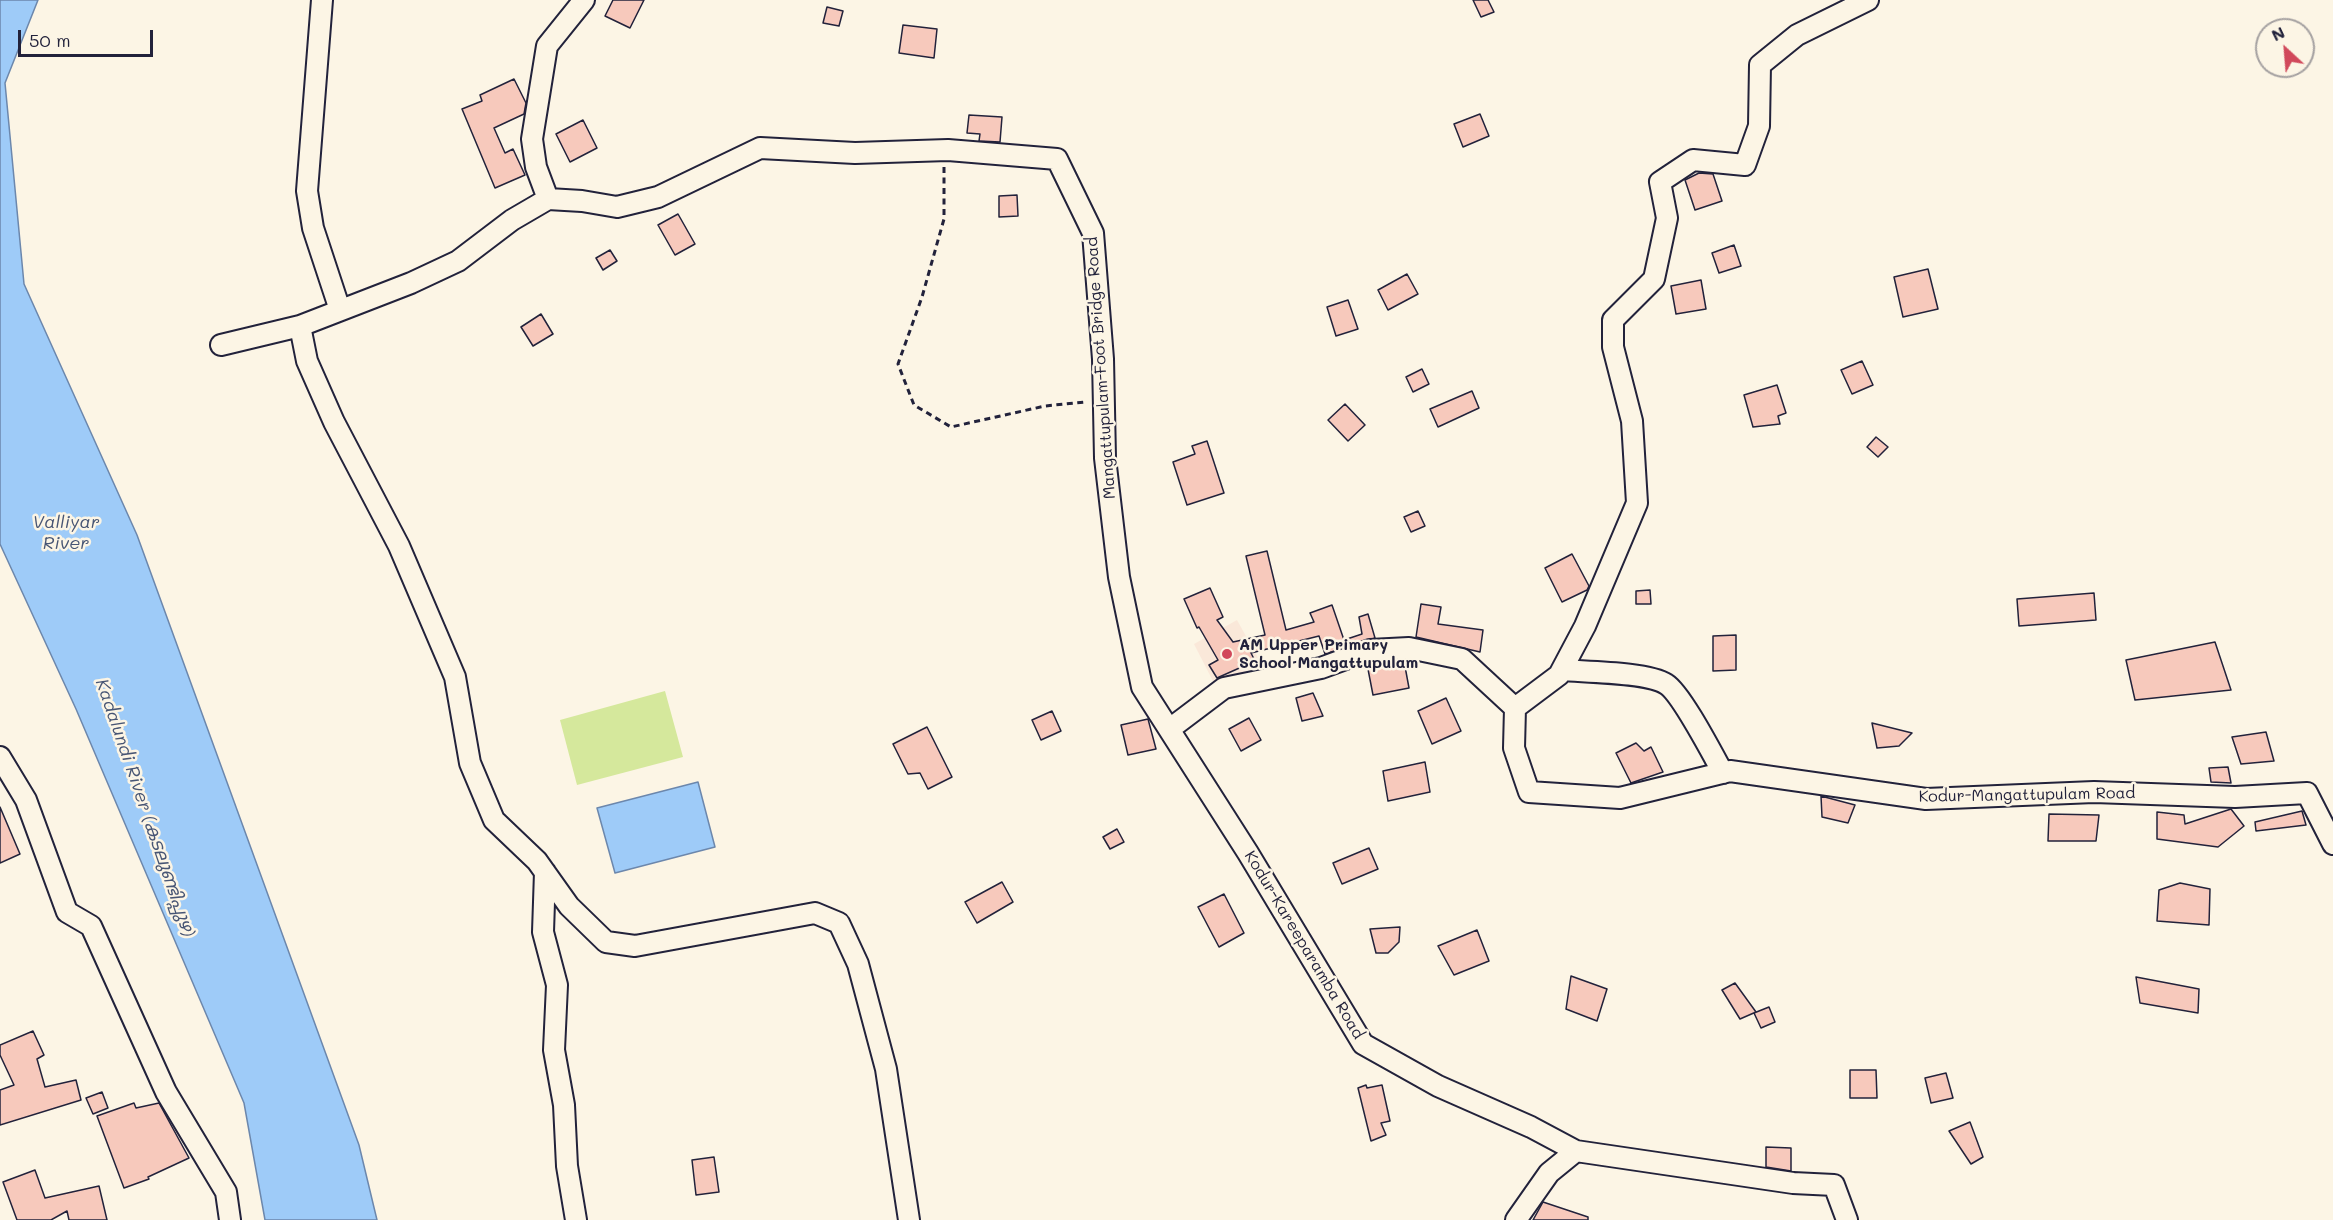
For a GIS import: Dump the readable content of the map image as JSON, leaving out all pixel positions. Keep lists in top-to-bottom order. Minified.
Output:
{"streets":{"street":["Mangattupulam-Foot Bridge Road","Kodur-Mangattupulam Road","Kodur-Kareeparamba Road"]},"crossings":[["Mangattupulam-Foot Bridge Road","Kodur-Kareeparamba Road"]],"water":["Valliyar River","Kadalundi River (കടലുണ്ടിപ്പുഴ)"],"places":["AM Upper Primary School Mangattupulam"],"scale_bar":"50 m","north":"top left"}
